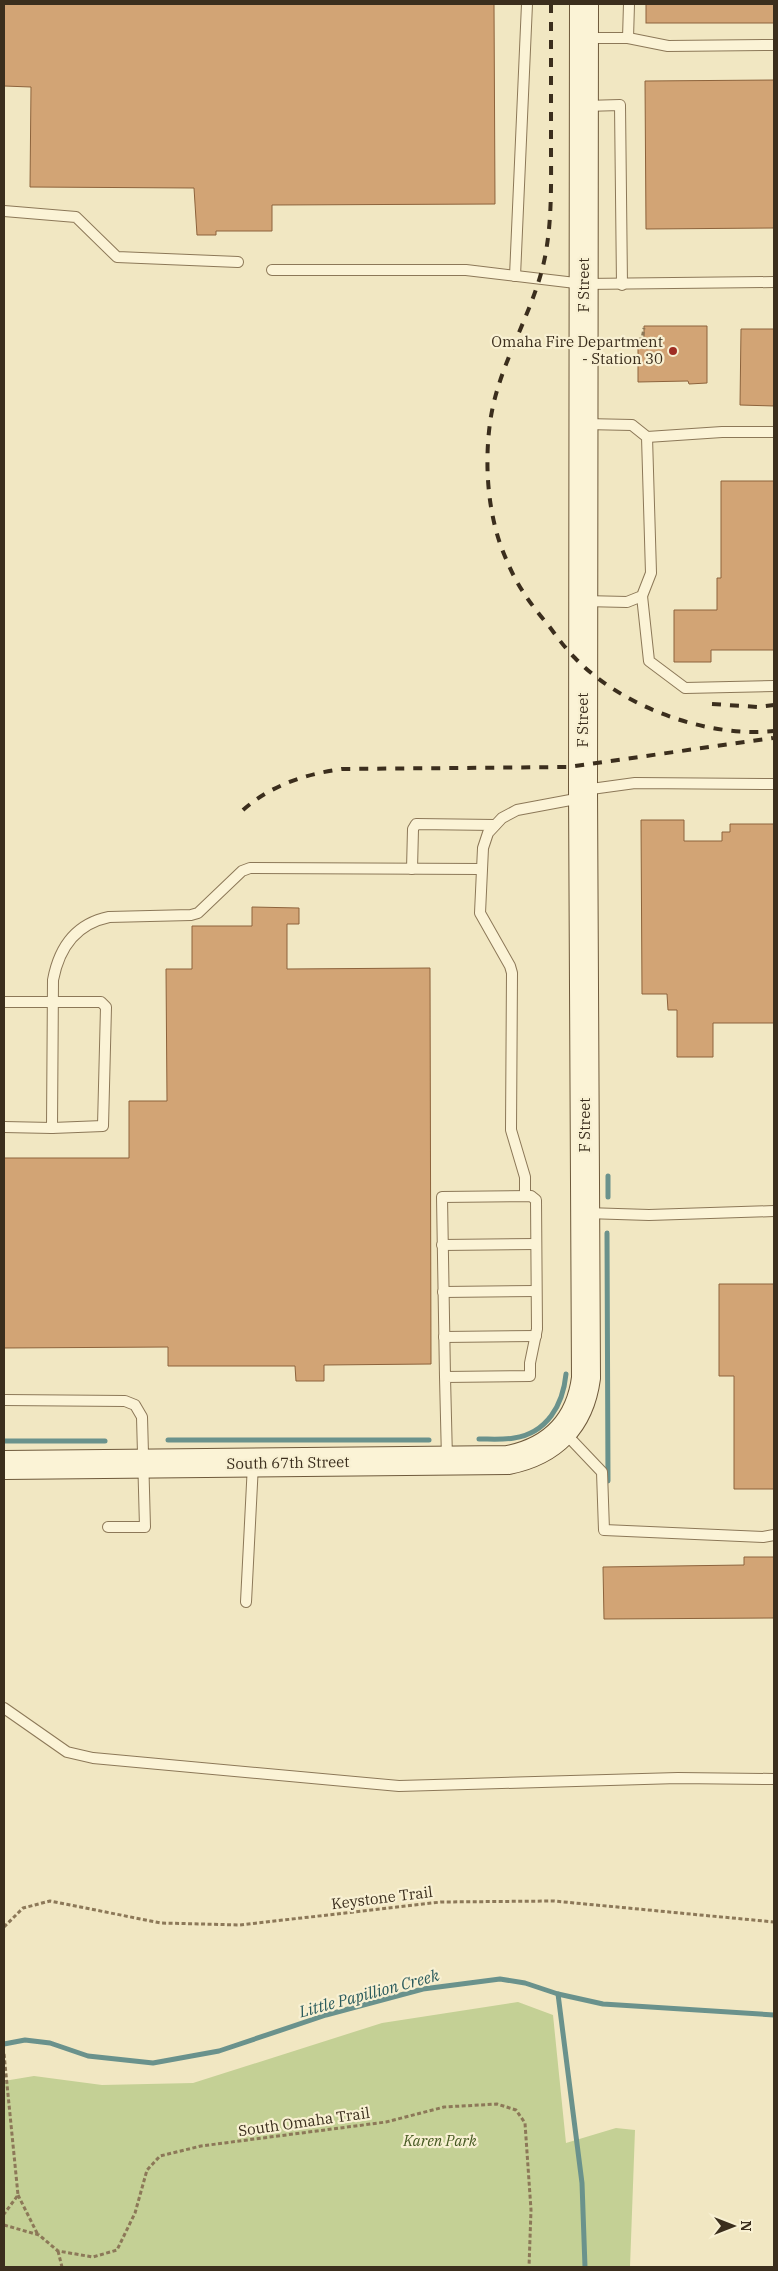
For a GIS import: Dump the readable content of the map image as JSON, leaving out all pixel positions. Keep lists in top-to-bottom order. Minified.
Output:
{"streets":{"street":["F Street","South 67th Street"],"path":["Keystone Trail","South Omaha Trail"]},"crossings":[["F Street","South 67th Street"]],"water":["Little Papillion Creek"],"parks":["Karen Park"],"places":["Omaha Fire Department - Station 30"],"north":"right"}
